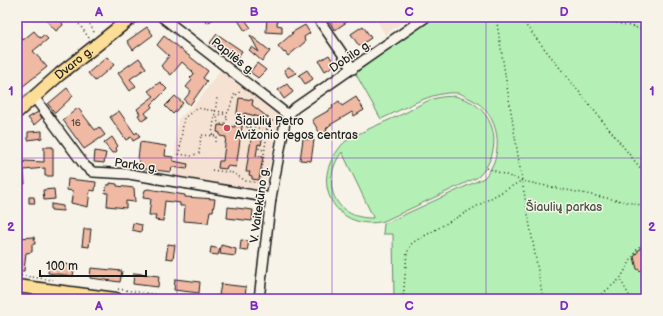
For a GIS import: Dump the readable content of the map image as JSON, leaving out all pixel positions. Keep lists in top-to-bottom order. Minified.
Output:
{"streets":{"main road":["Dvaro g."],"street":["Papilės g.","Dobilo g.","Parko g.","V. Vaitekūno g."]},"crossings":[["Papilės g.","Dobilo g."],["Papilės g.","V. Vaitekūno g."],["Dobilo g.","V. Vaitekūno g."],["Dvaro g.","Parko g."],["Parko g.","V. Vaitekūno g."]],"parks":["Šiaulių parkas"],"places":["Šiaulių Petro Avižonio regos centras"],"house_numbers":["16"],"scale_bar":"100 m","grid":{"columns":["A","B","C","D"],"rows":["1","2"]}}
